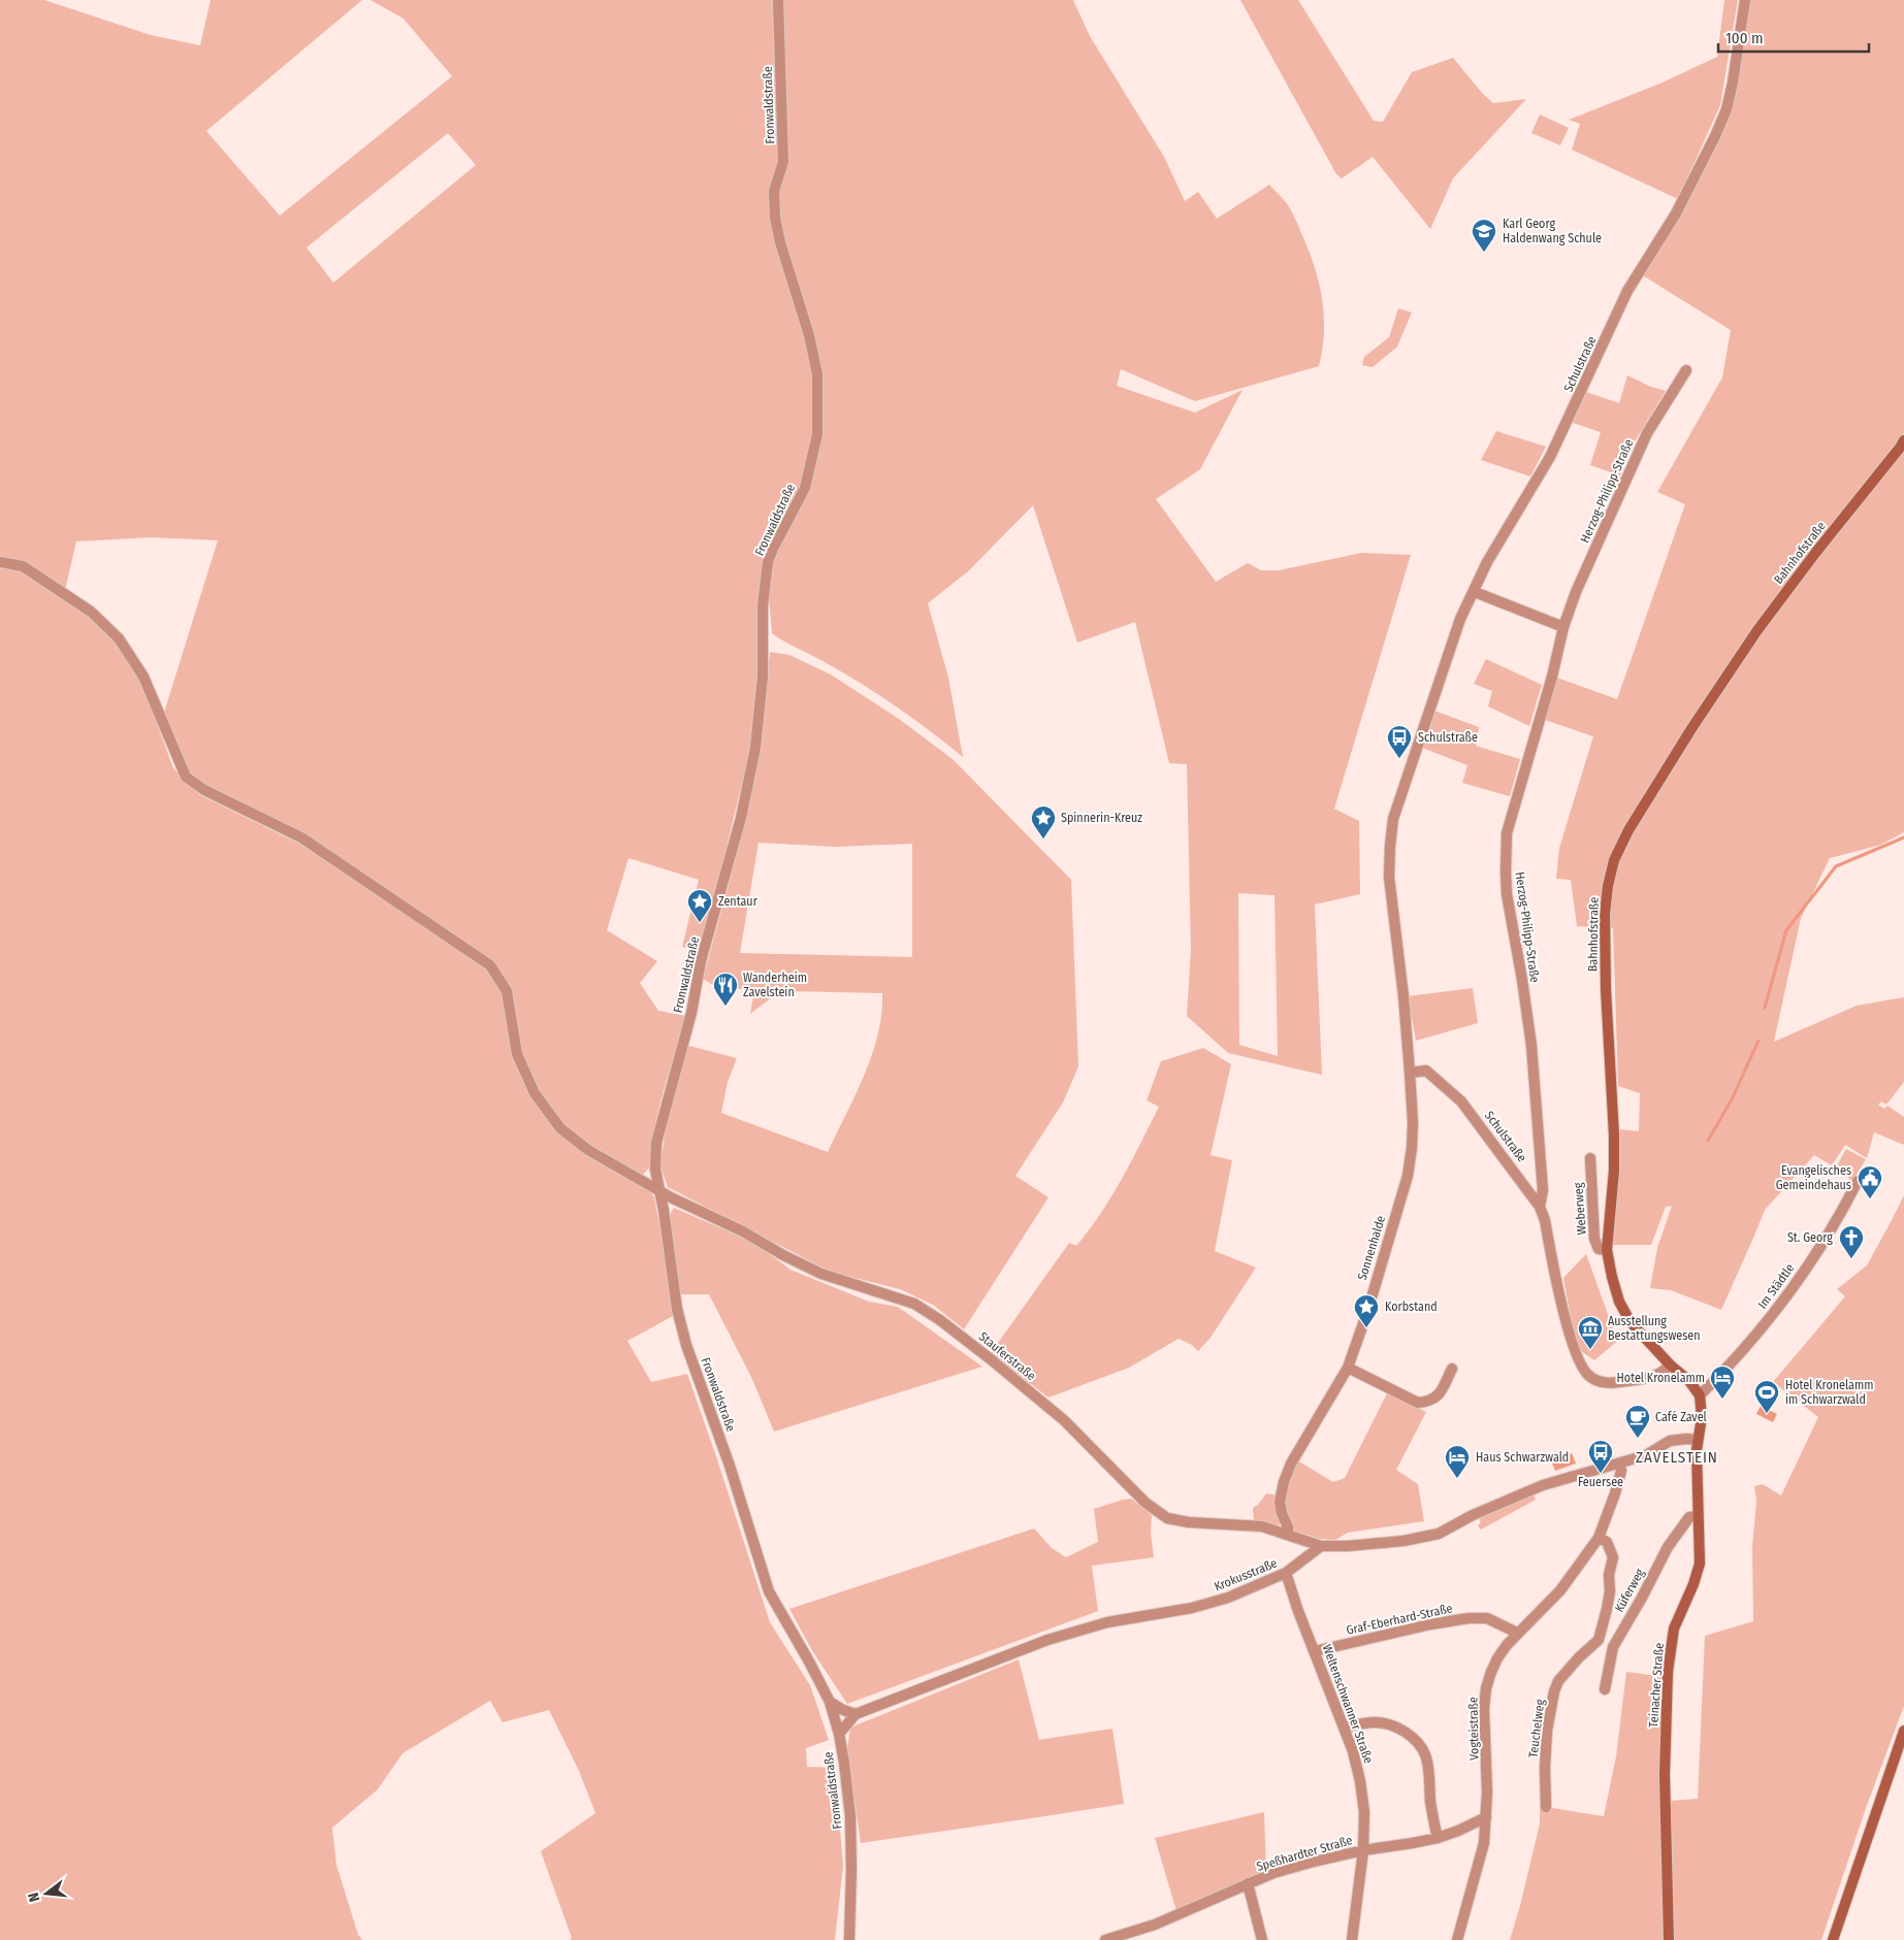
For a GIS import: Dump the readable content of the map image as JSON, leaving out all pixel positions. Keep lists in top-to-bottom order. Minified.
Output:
{"streets":{"street":["Fronwaldstraße","Schulstraße","Herzog-Philipp-Straße","Bahnhofstraße","Weberweg","Sonnenhalde","Im Städtle","Stauferstraße","Krokusstraße","Küferweg","Graf-Eberhard-Straße","Teinacher Straße","Weltenschwanner Straße","Vogteistraße","Teuchelweg","Speßhardter Straße"]},"crossings":[["Fronwaldstraße","Stauferstraße"],["Fronwaldstraße","Krokusstraße"],["Schulstraße","Herzog-Philipp-Straße"],["Schulstraße","Bahnhofstraße"],["Schulstraße","Sonnenhalde"],["Bahnhofstraße","Weberweg"],["Bahnhofstraße","Im Städtle"],["Bahnhofstraße","Teinacher Straße"],["Sonnenhalde","Stauferstraße"],["Im Städtle","Teinacher Straße"],["Stauferstraße","Krokusstraße"],["Krokusstraße","Weltenschwanner Straße"],["Küferweg","Teinacher Straße"],["Graf-Eberhard-Straße","Weltenschwanner Straße"],["Graf-Eberhard-Straße","Vogteistraße"],["Weltenschwanner Straße","Speßhardter Straße"],["Vogteistraße","Speßhardter Straße"]],"districts":["ZAVELSTEIN"],"places":{"school or university":["Karl Georg Haldenwang Schule"],"bus stop":["Schulstraße","Feuersee"],"place":["Spinnerin-Kreuz","Zentaur","Korbstand"],"restaurant":["Wanderheim Zavelstein"],"public building":["Evangelisches Gemeindehaus"],"church":["St. Georg"],"museum":["Ausstellung Bestattungswesen"],"hotel":["Hotel Kronelamm","Haus Schwarzwald"],"sports":["Hotel Kronelamm im Schwarzwald"],"cafe":["Café Zavel"]},"scale_bar":"100 m","north":"left"}
